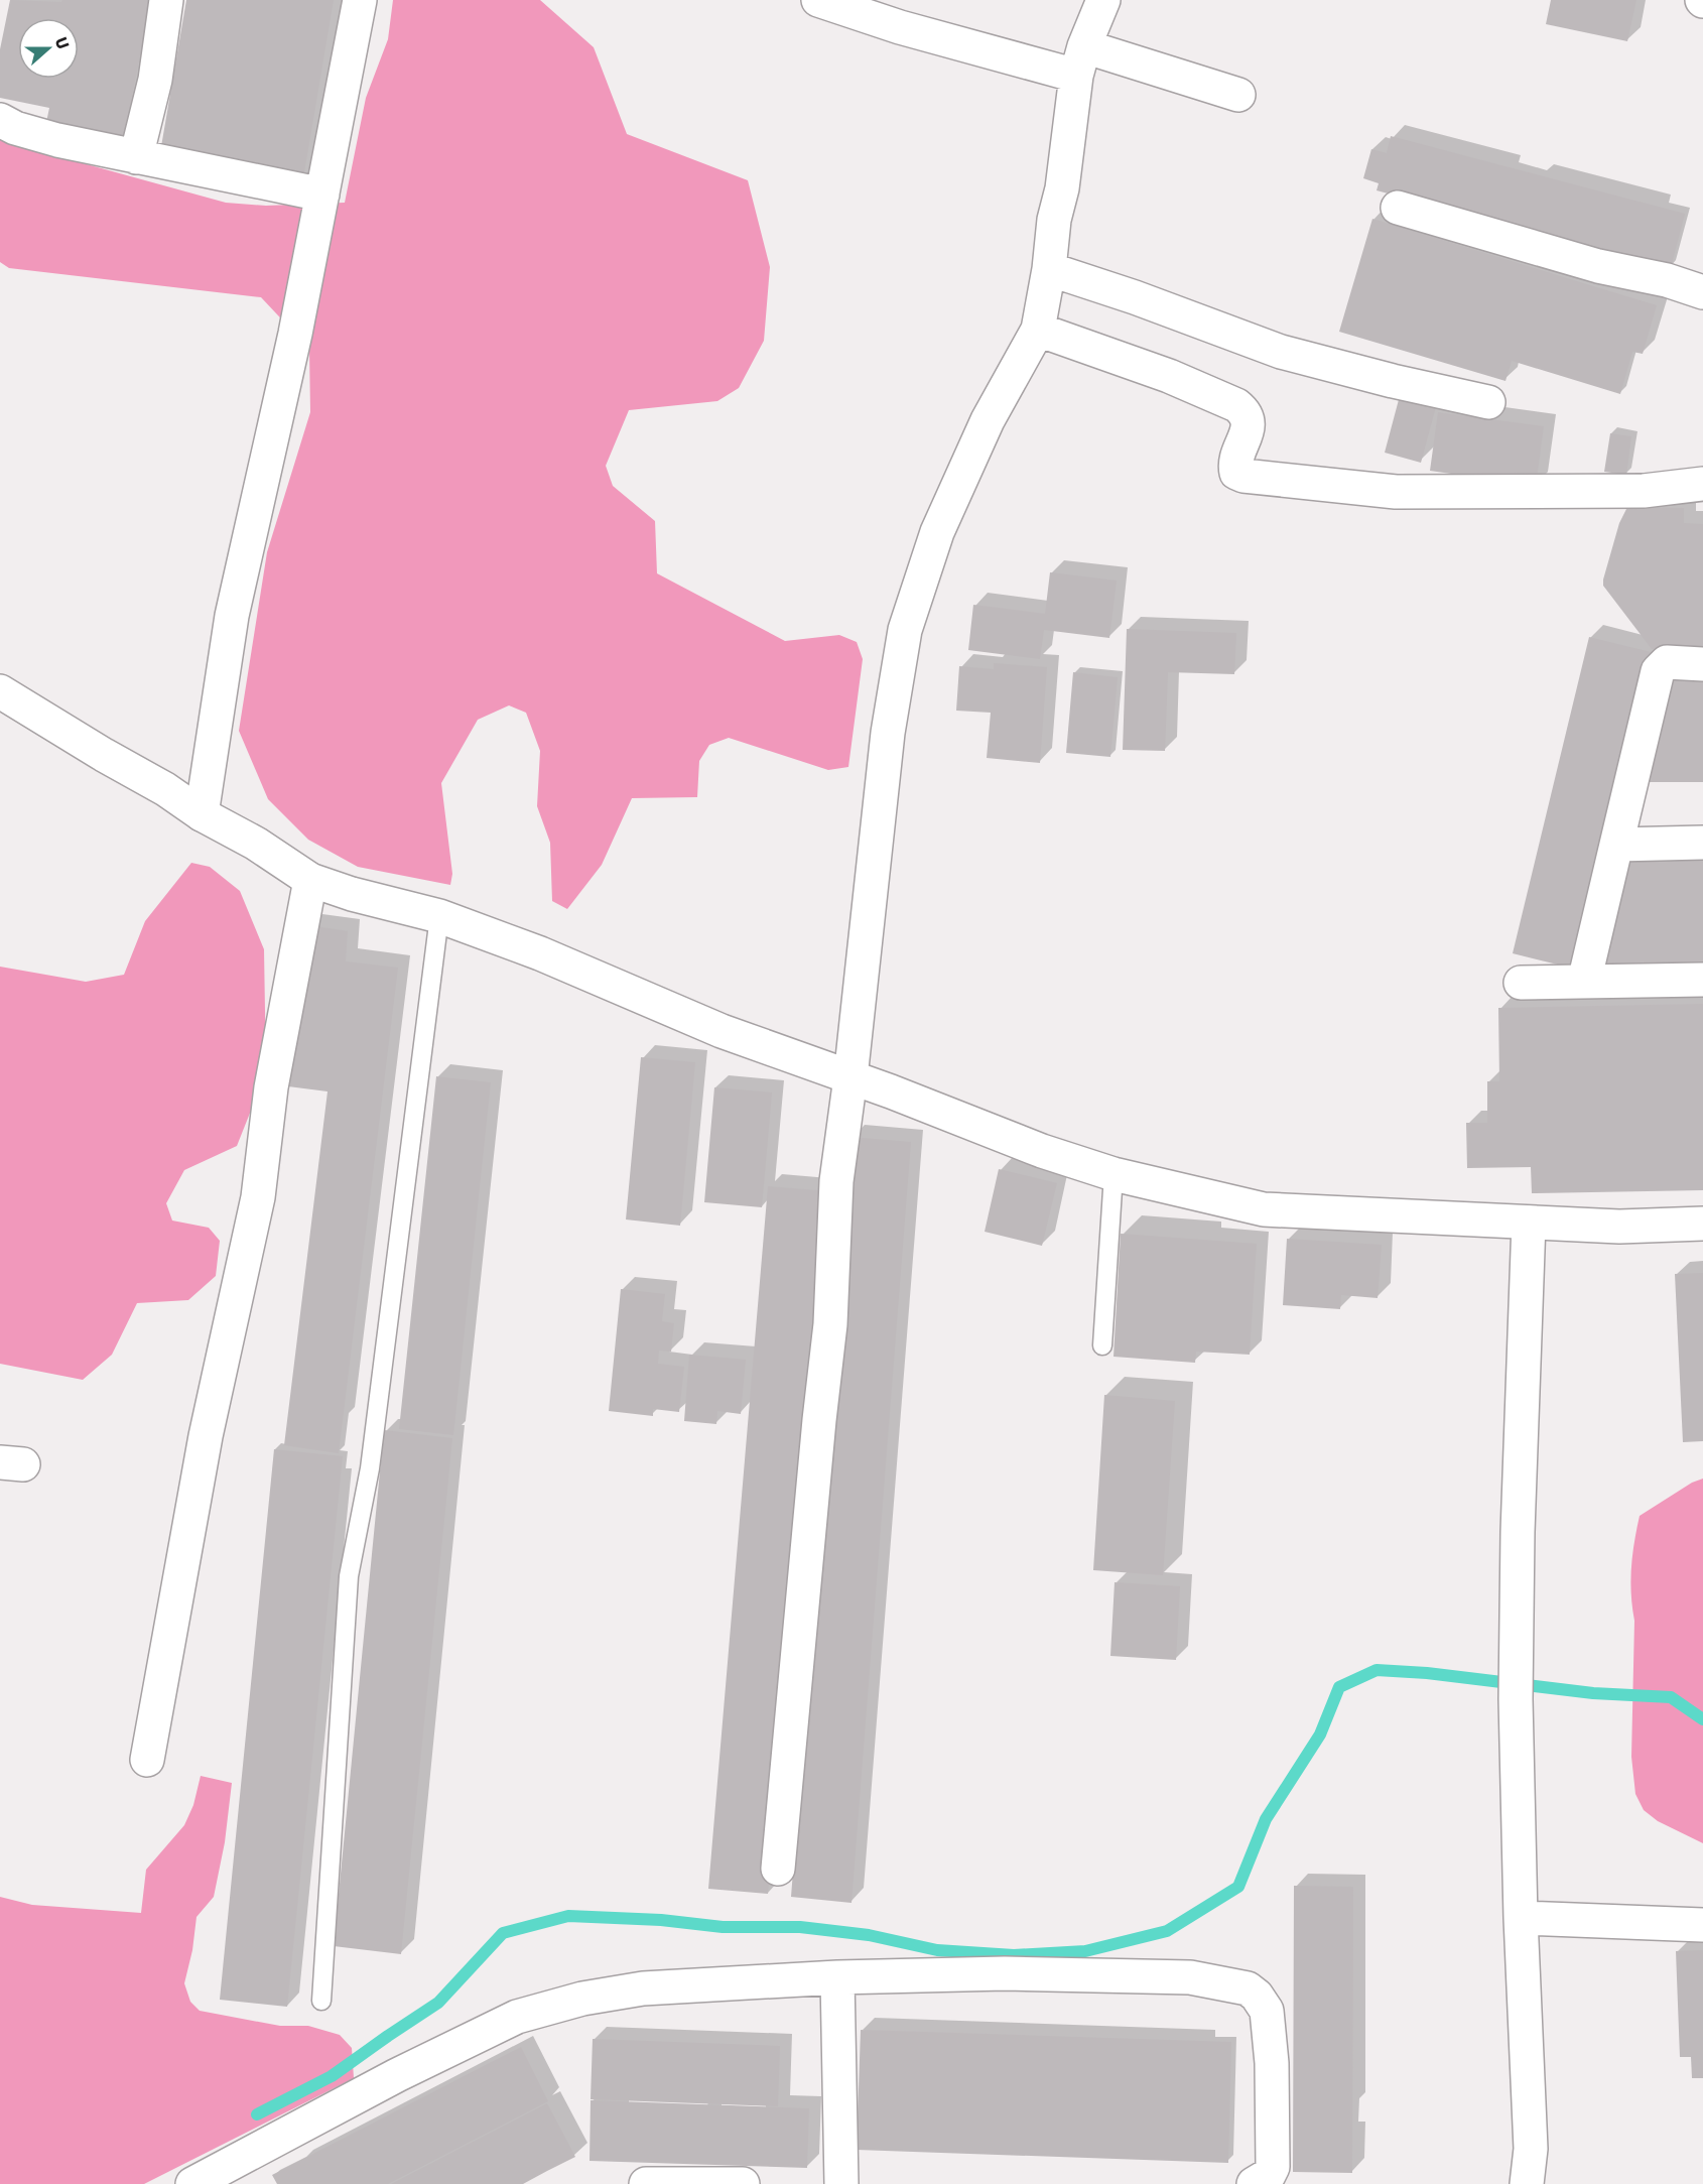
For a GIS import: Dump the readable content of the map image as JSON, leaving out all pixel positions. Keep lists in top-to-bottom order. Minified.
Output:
{"north":"right"}
